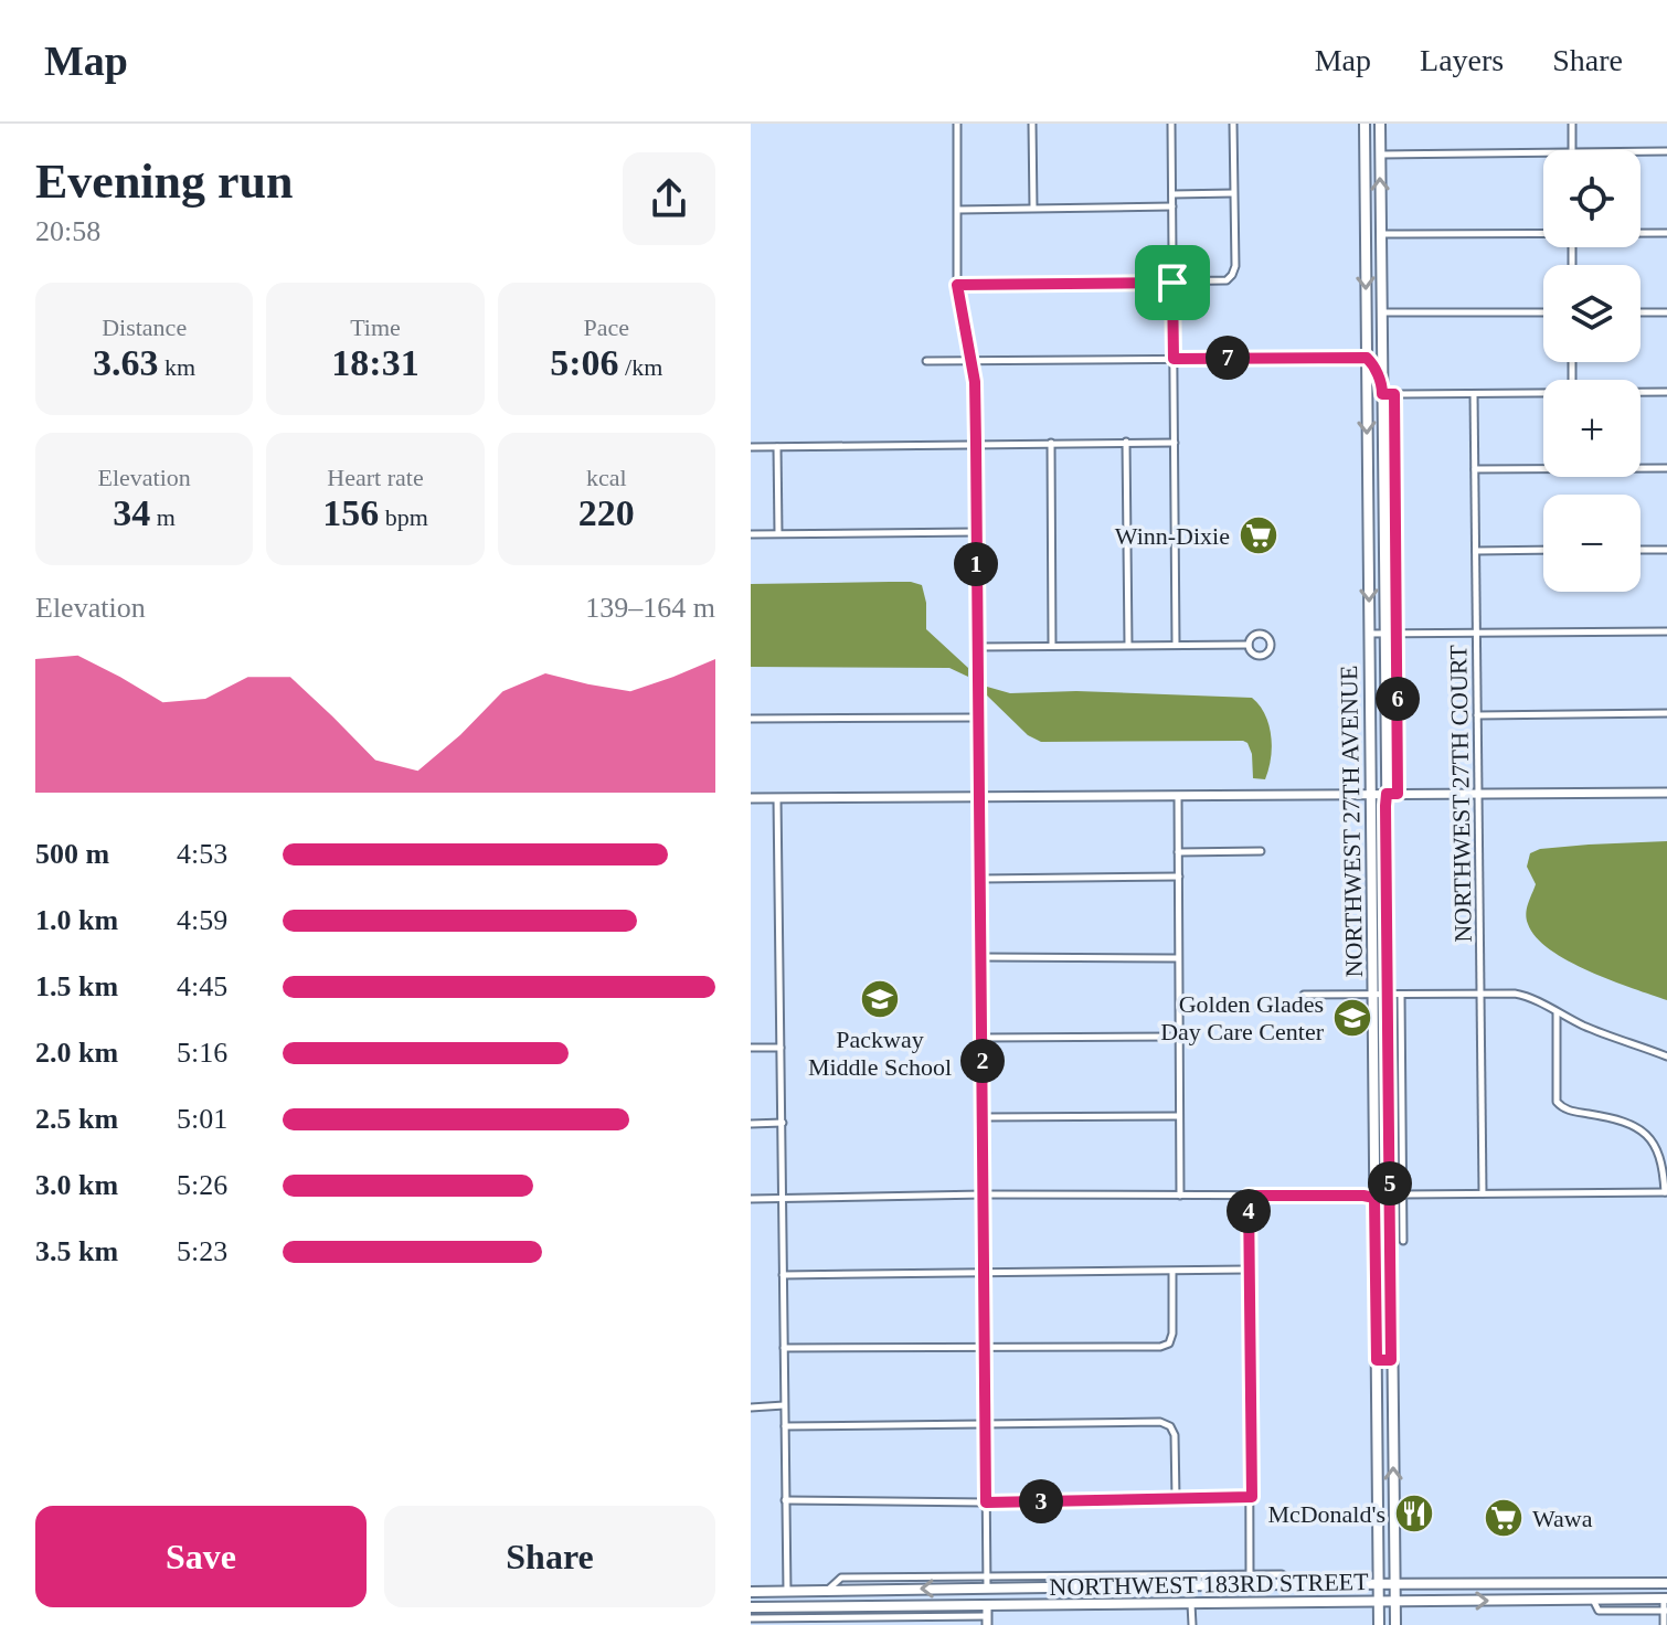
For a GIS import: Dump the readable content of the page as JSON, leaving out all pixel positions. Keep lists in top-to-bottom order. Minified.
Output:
{"streets":{"main road":["NORTHWEST 27TH AVENUE","NORTHWEST 183RD STREET"],"street":["NORTHWEST 27TH COURT"]},"crossings":[["NORTHWEST 27TH AVENUE","NORTHWEST 183RD STREET"]],"places":{"supermarket":["Winn-Dixie","Wawa"],"school or university":["Packway Middle School","Golden Glades Day Care Center"],"restaurant":["McDonald's"]},"page":{"header":"Map","nav":["Map","Layers","Share"],"heading":["Evening run","20:58"],"map_buttons":["+","−"],"stats":[["Distance","3.63 km"],["Time","18:31"],["Pace","5:06 /km"],["Elevation","34 m"],["Heart rate","156 bpm"],["kcal","220"]],"pins":["7","1","6","2","5","4","3"],"chart":["Elevation","139–164 m"],"list":[{"name":"500 m","note":"4:53"},{"name":"1.0 km","note":"4:59"},{"name":"1.5 km","note":"4:45"},{"name":"2.0 km","note":"5:16"},{"name":"2.5 km","note":"5:01"},{"name":"3.0 km","note":"5:26"},{"name":"3.5 km","note":"5:23"}],"buttons":["Save","Share"]}}
